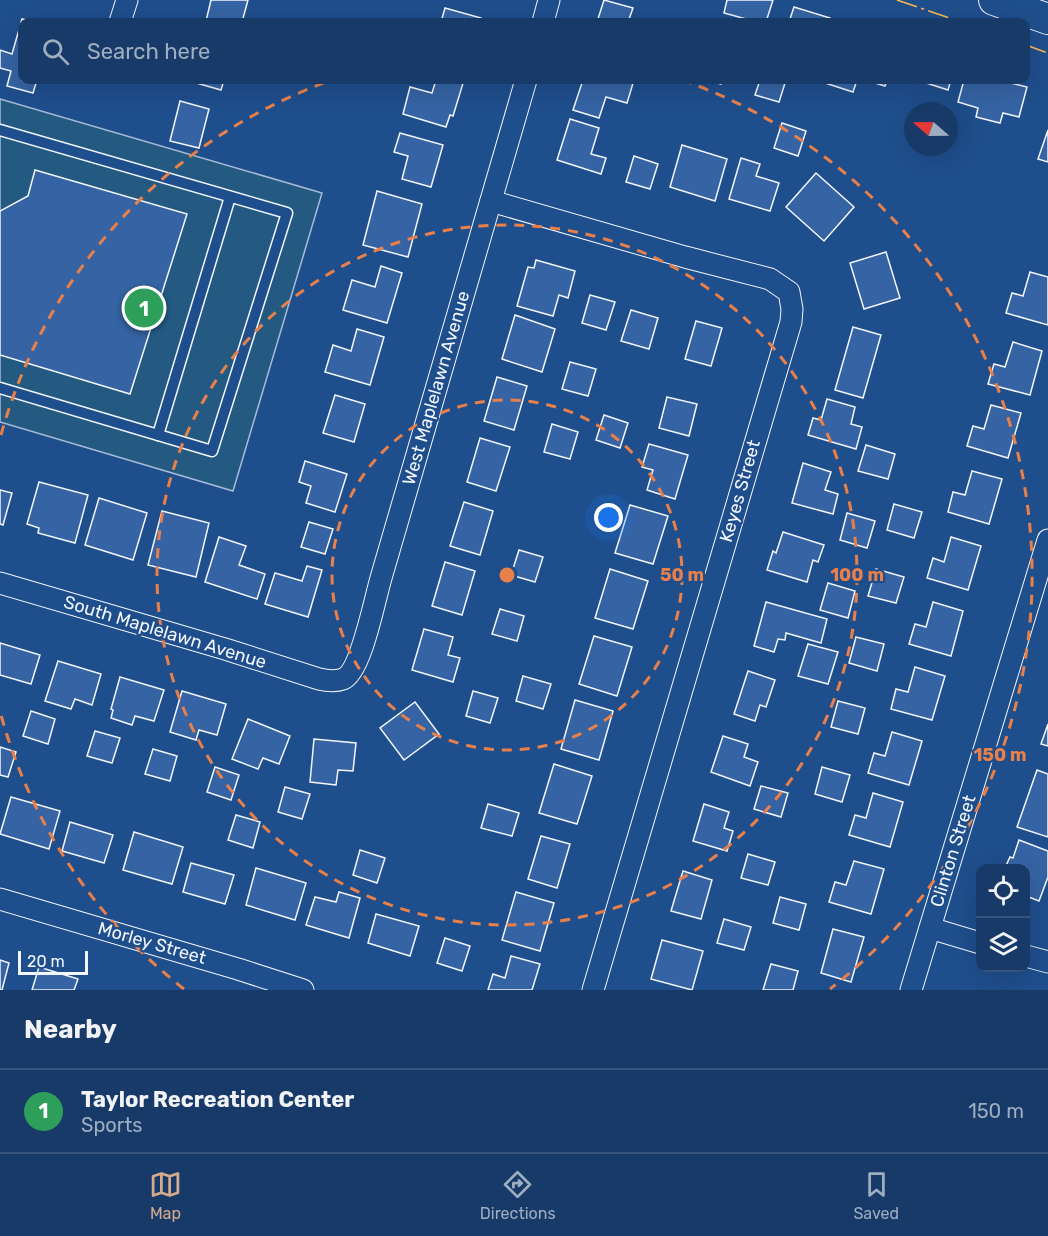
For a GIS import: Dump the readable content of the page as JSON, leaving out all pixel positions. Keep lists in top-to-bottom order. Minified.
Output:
{"streets":{"street":["West Maplelawn Avenue","Keyes Street","South Maplelawn Avenue","Clinton Street","Morley Street"]},"crossings":[["West Maplelawn Avenue","Keyes Street"],["West Maplelawn Avenue","South Maplelawn Avenue"]],"scale_bar":"20 m","north":"left","page":{"search":"Search here","pins":"1","scale":"20 m","heading":"Nearby","list":[{"mark":"1","name":"Taylor Recreation Center","note":"Sports","value":"150 m"}],"nav":["Map","Directions","Saved"]},"rings":["50 m","100 m","150 m"]}
